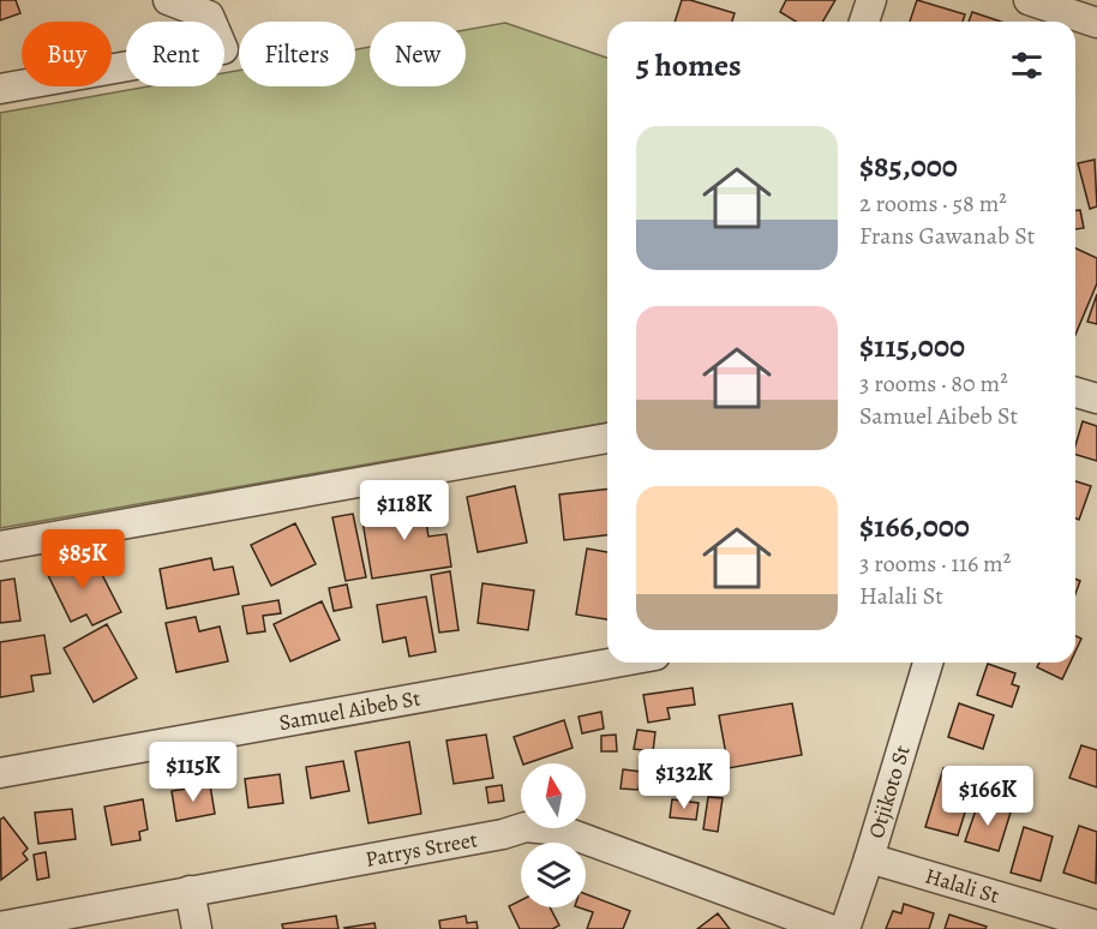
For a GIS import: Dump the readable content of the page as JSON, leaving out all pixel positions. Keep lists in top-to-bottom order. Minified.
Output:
{"streets":{"street":["Samuel Aibeb St","Otjikoto St","Patrys Street","Halali St"]},"crossings":[["Otjikoto St","Halali St"]],"north":"top","page":{"chip":["Buy","Rent","Filters","New"],"heading":"5 homes","list":[{"name":"$85,000","note":"2 rooms · 58 m² · Frans Gawanab St"},{"name":"$115,000","note":"3 rooms · 80 m² · Samuel Aibeb St"},{"name":"$166,000","note":"3 rooms · 116 m² · Halali St"}],"price":["$118K","$85K","$115K","$132K","$166K"]}}
